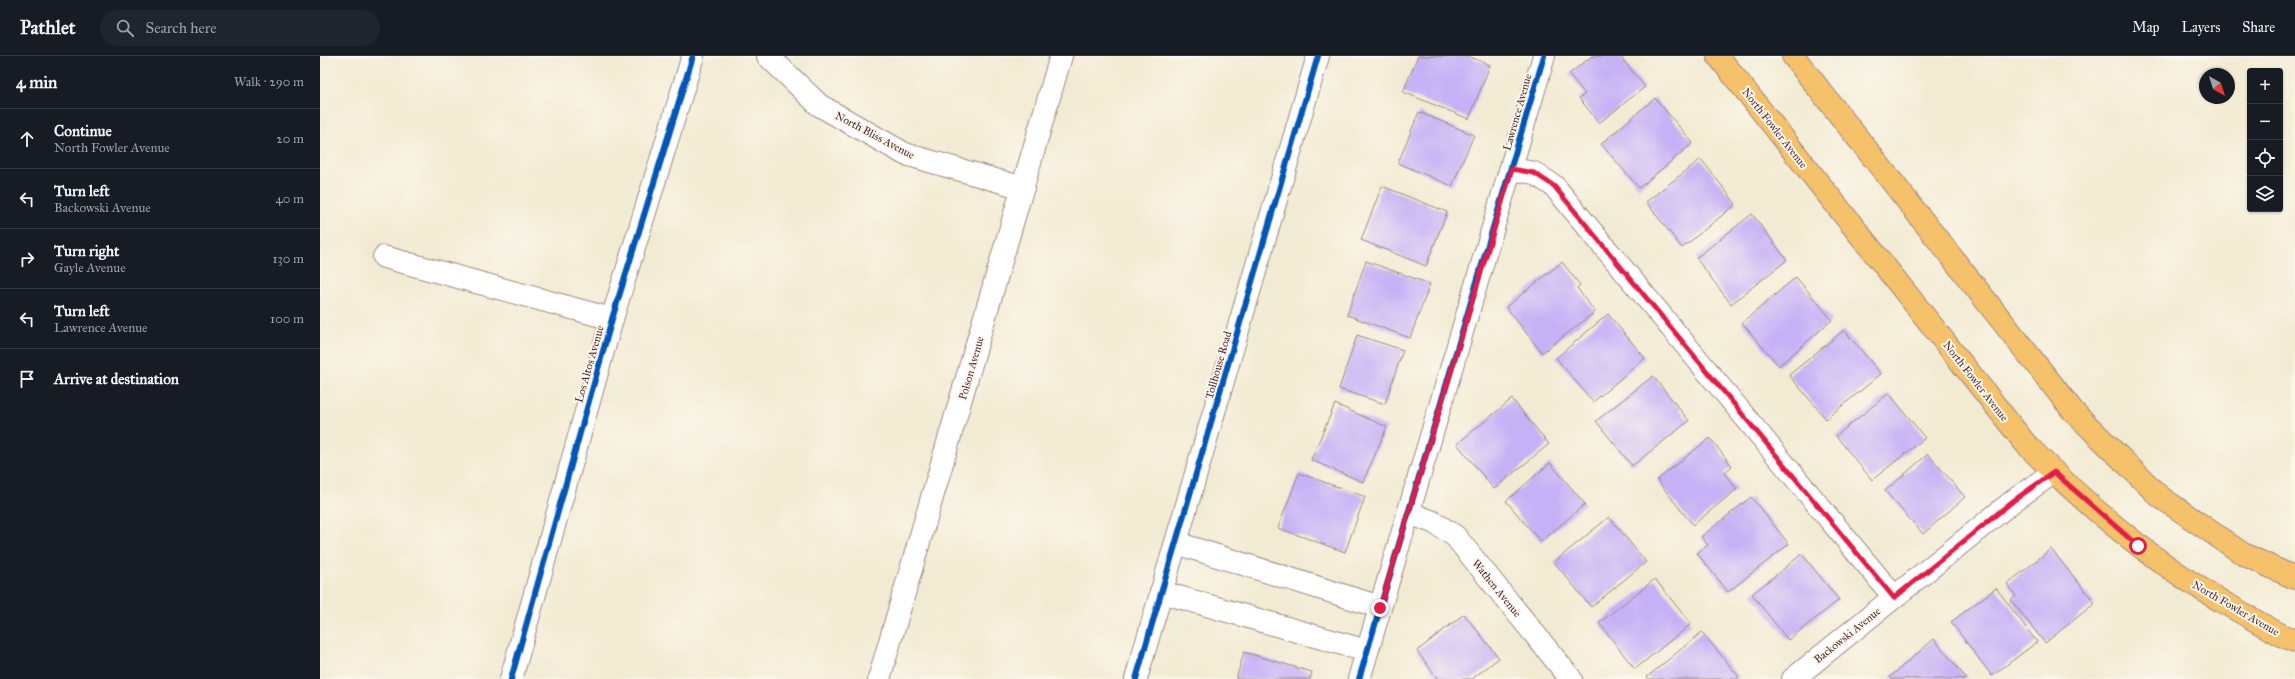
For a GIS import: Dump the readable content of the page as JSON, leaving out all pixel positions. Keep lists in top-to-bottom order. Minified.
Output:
{"streets":{"main road":["North Fowler Avenue"],"street":["Lawrence Avenue","North Bliss Avenue","Los Altos Avenue","Tollhouse Road","Polson Avenue","Wathen Avenue","Backowski Avenue"]},"crossings":[["Lawrence Avenue","Wathen Avenue"],["North Fowler Avenue","Backowski Avenue"],["North Bliss Avenue","Polson Avenue"]],"north":"bottom right","page":{"header":"Pathlet","search":"Search here","nav":["Map","Layers","Share"],"heading":["4 min","Walk · 290 m"],"map_buttons":["+","−"],"list":[["Continue","North Fowler Avenue","20 m"],["Turn left","Backowski Avenue","40 m"],["Turn right","Gayle Avenue","130 m"],["Turn left","Lawrence Avenue","100 m"],"Arrive at destination"]}}
